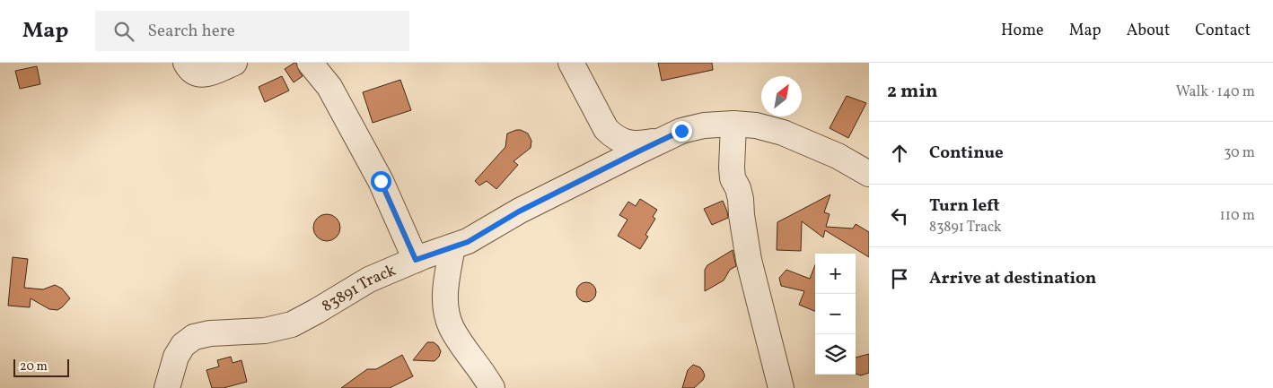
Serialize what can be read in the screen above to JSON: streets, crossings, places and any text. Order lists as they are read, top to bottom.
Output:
{
  "streets": {
    "street": ["83891 Track"]
  },
  "scale_bar": "20 m",
  "north": "top right",
  "page": {
    "header": "Map",
    "search": "Search here",
    "nav": [
      "Home",
      "Map",
      "About",
      "Contact"
    ],
    "heading": ["2 min", "Walk · 140 m"],
    "list": [
      ["Continue", "30 m"],
      ["Turn left", "83891 Track", "110 m"],
      "Arrive at destination"
    ],
    "map_buttons": ["+", "−"],
    "scale": "20 m"
  }
}
